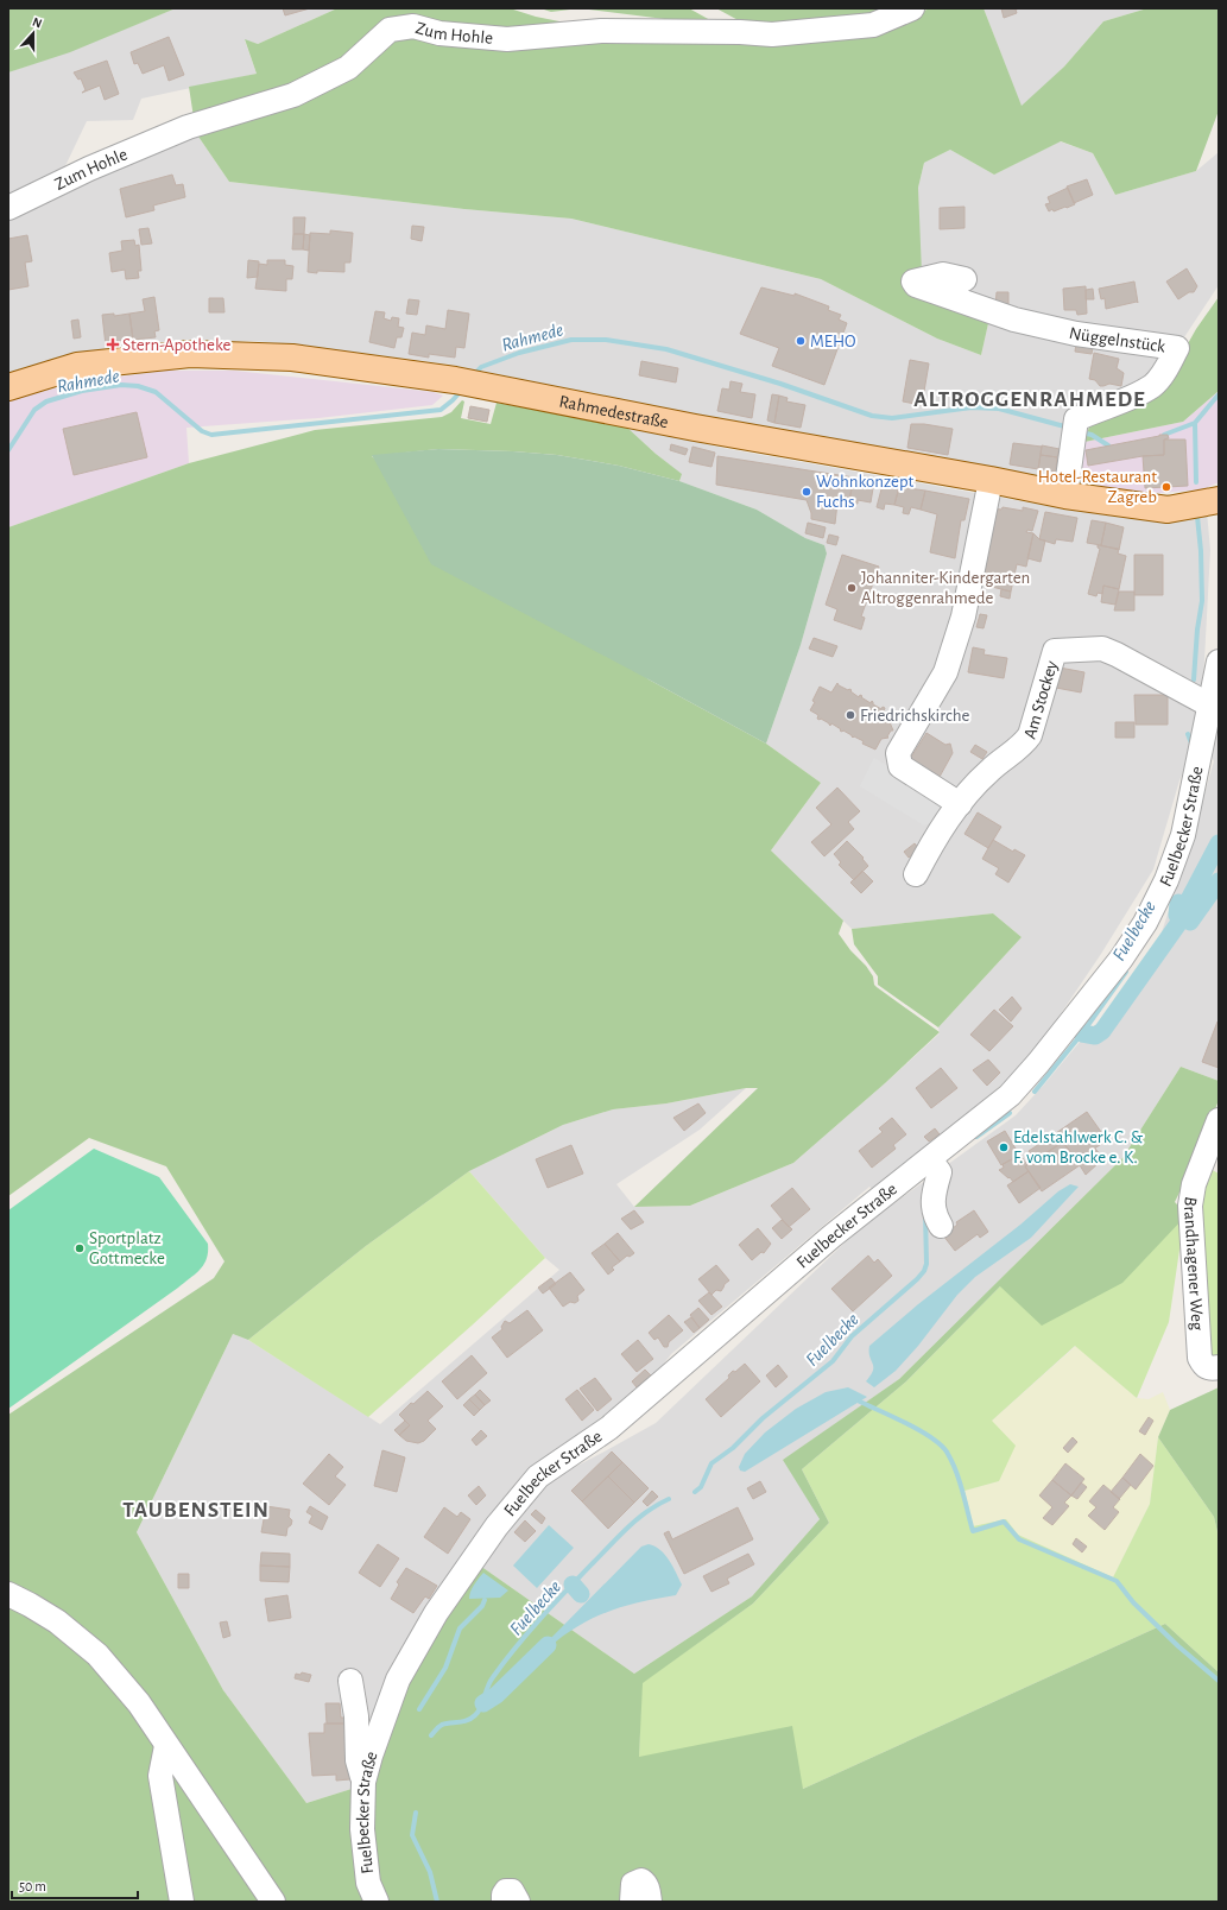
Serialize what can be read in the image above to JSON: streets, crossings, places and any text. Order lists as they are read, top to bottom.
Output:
{
  "streets": {
    "main road": ["Rahmedestraße"],
    "street": [
      "Zum Hohle",
      "Nüggelnstück",
      "Am Stockey",
      "Fuelbecker Straße",
      "Brandhagener Weg"
    ]
  },
  "crossings": [
    ["Nüggelnstück", "Rahmedestraße"],
    ["Am Stockey", "Fuelbecker Straße"]
  ],
  "districts": ["ALTROGGENRAHMEDE", "TAUBENSTEIN"],
  "water": ["Rahmede", "Fuelbecke"],
  "places": {
    "other": [
      "MEHO",
      "Hotel-Restaurant Zagreb",
      "Wohnkonzept Fuchs",
      "Johanniter-Kindergarten Altroggenrahmede",
      "Friedrichskirche",
      "Edelstahlwerk C. & F. vom Brocke e. K.",
      "Sportplatz Gottmecke"
    ],
    "health": ["Stern-Apotheke"]
  },
  "scale_bar": "50 m",
  "north": "top"
}
